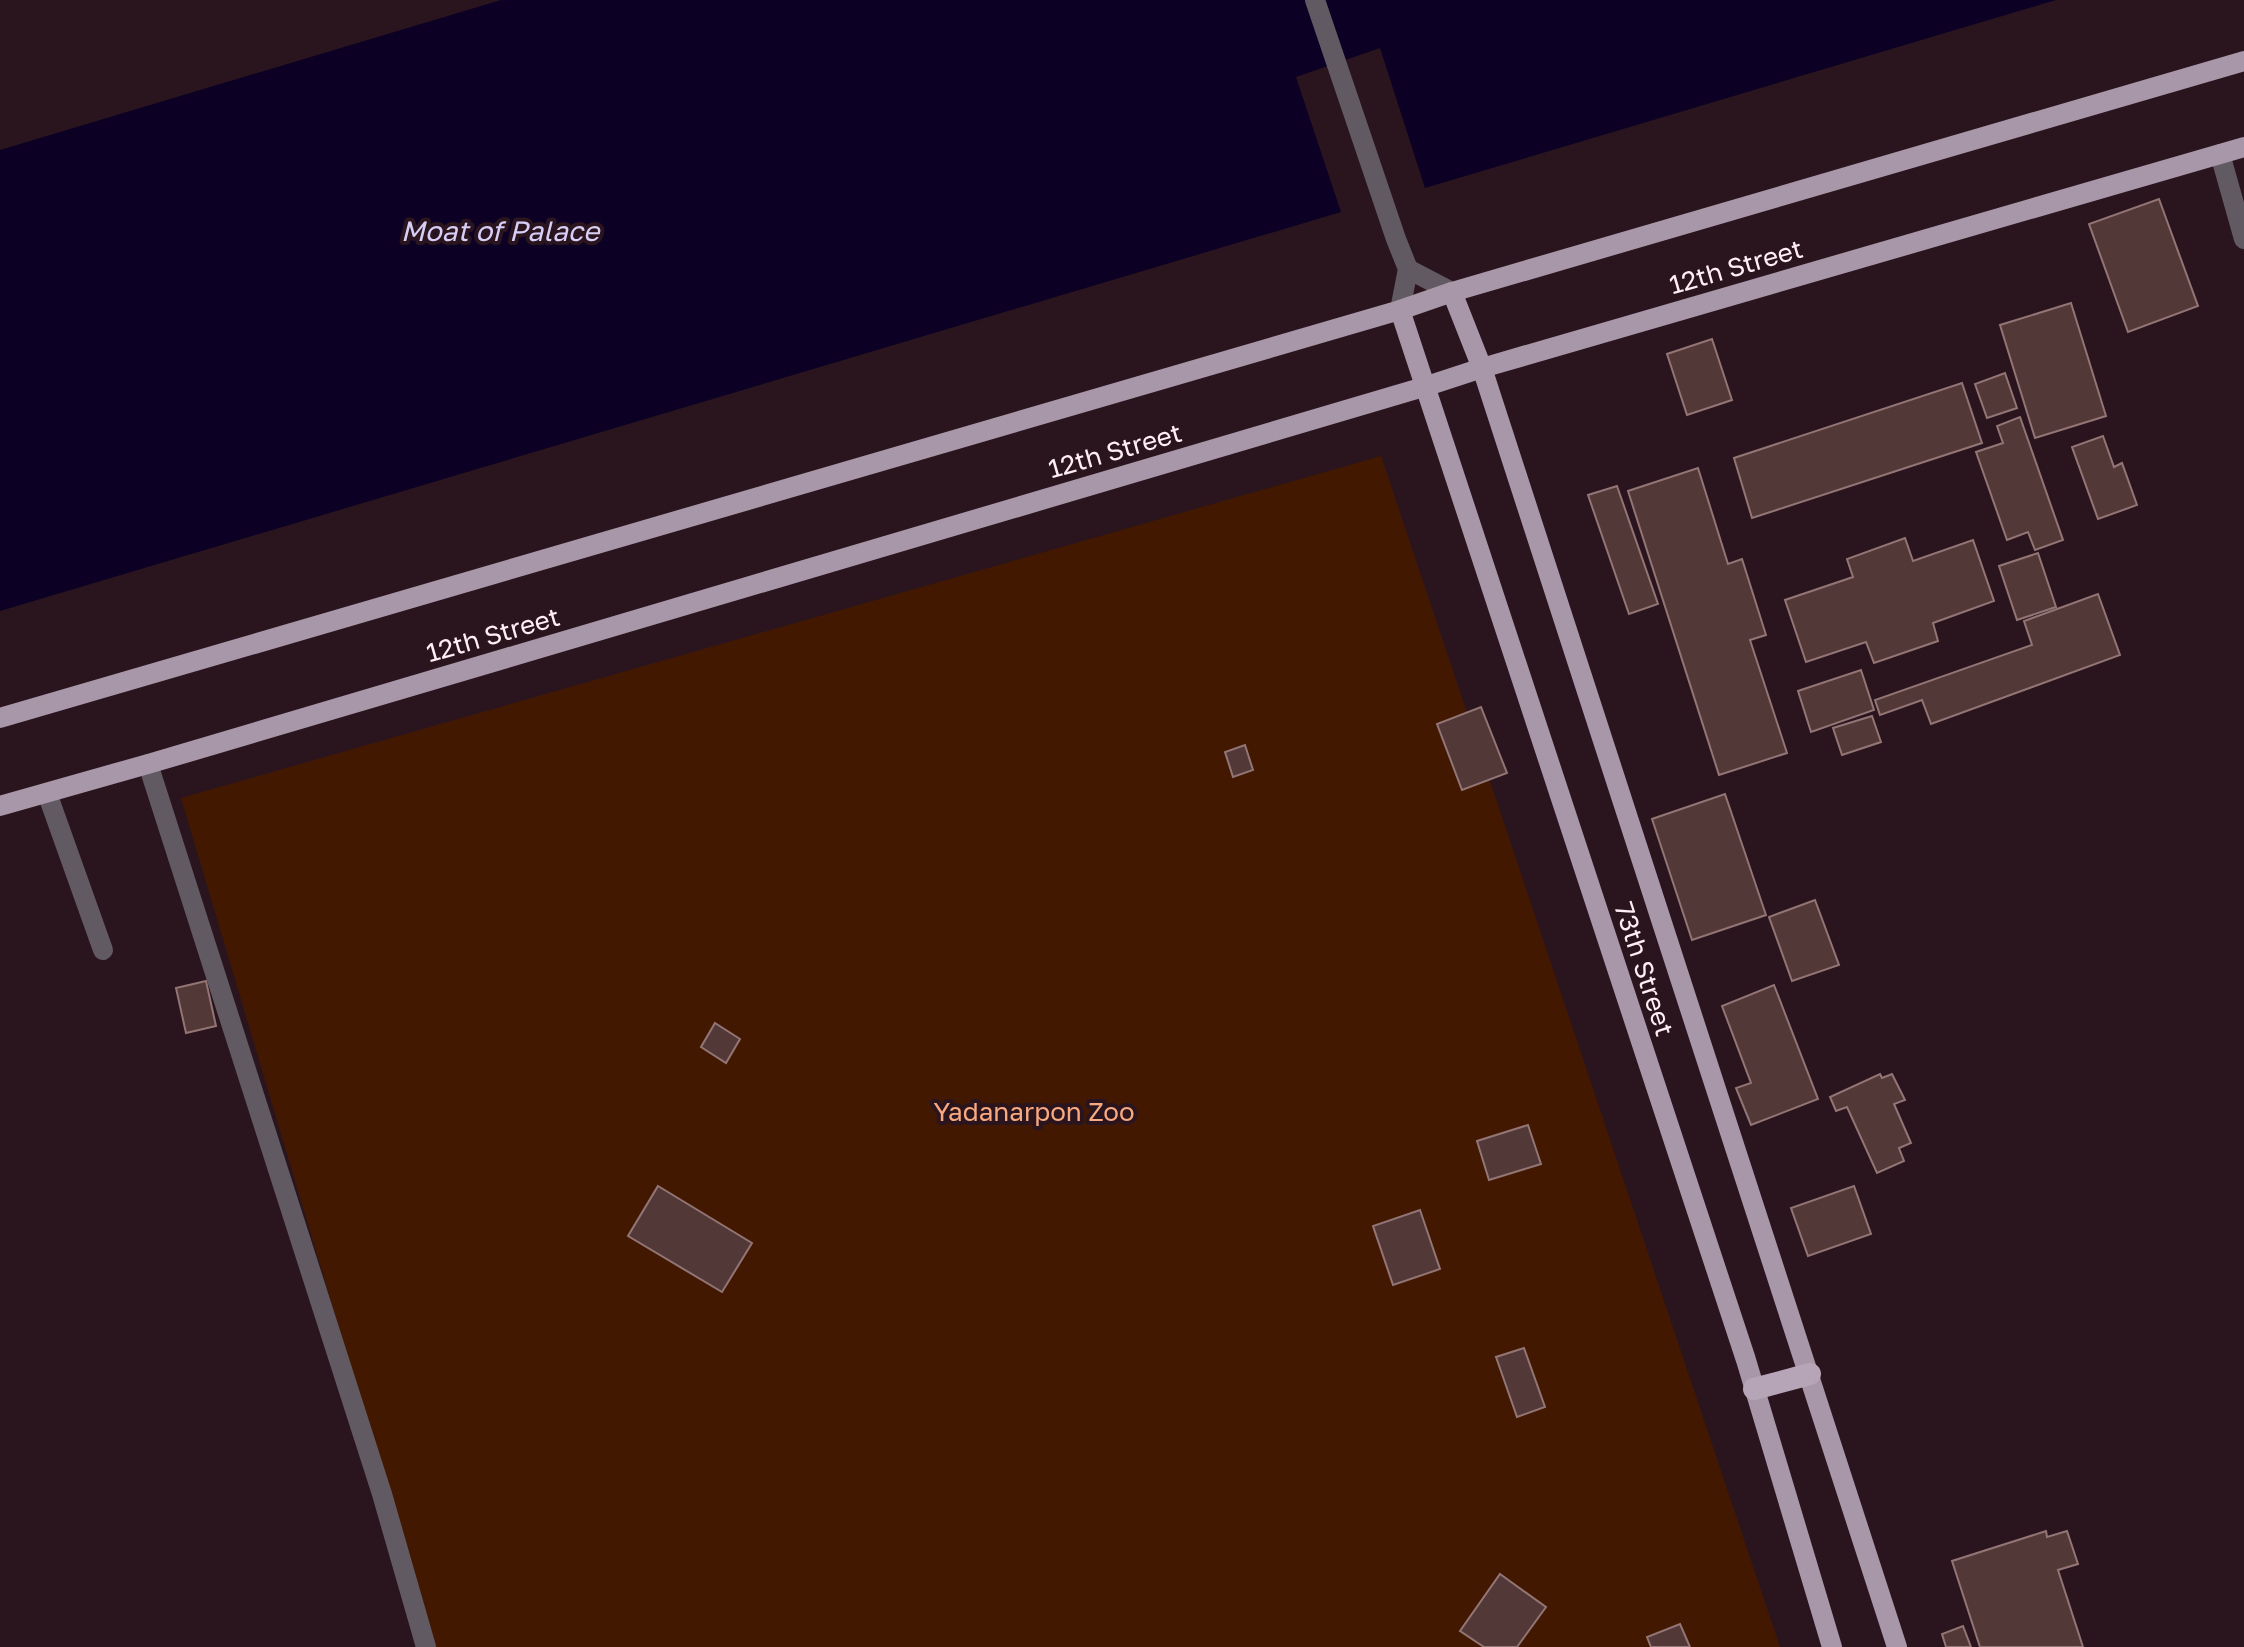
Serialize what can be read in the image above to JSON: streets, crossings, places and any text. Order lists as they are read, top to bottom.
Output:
{
  "streets": {
    "main road": ["12th Street", "73th Street"]
  },
  "crossings": [
    ["12th Street", "73th Street"]
  ],
  "water": ["Moat of Palace"],
  "parks": ["Yadanarpon Zoo"]
}
